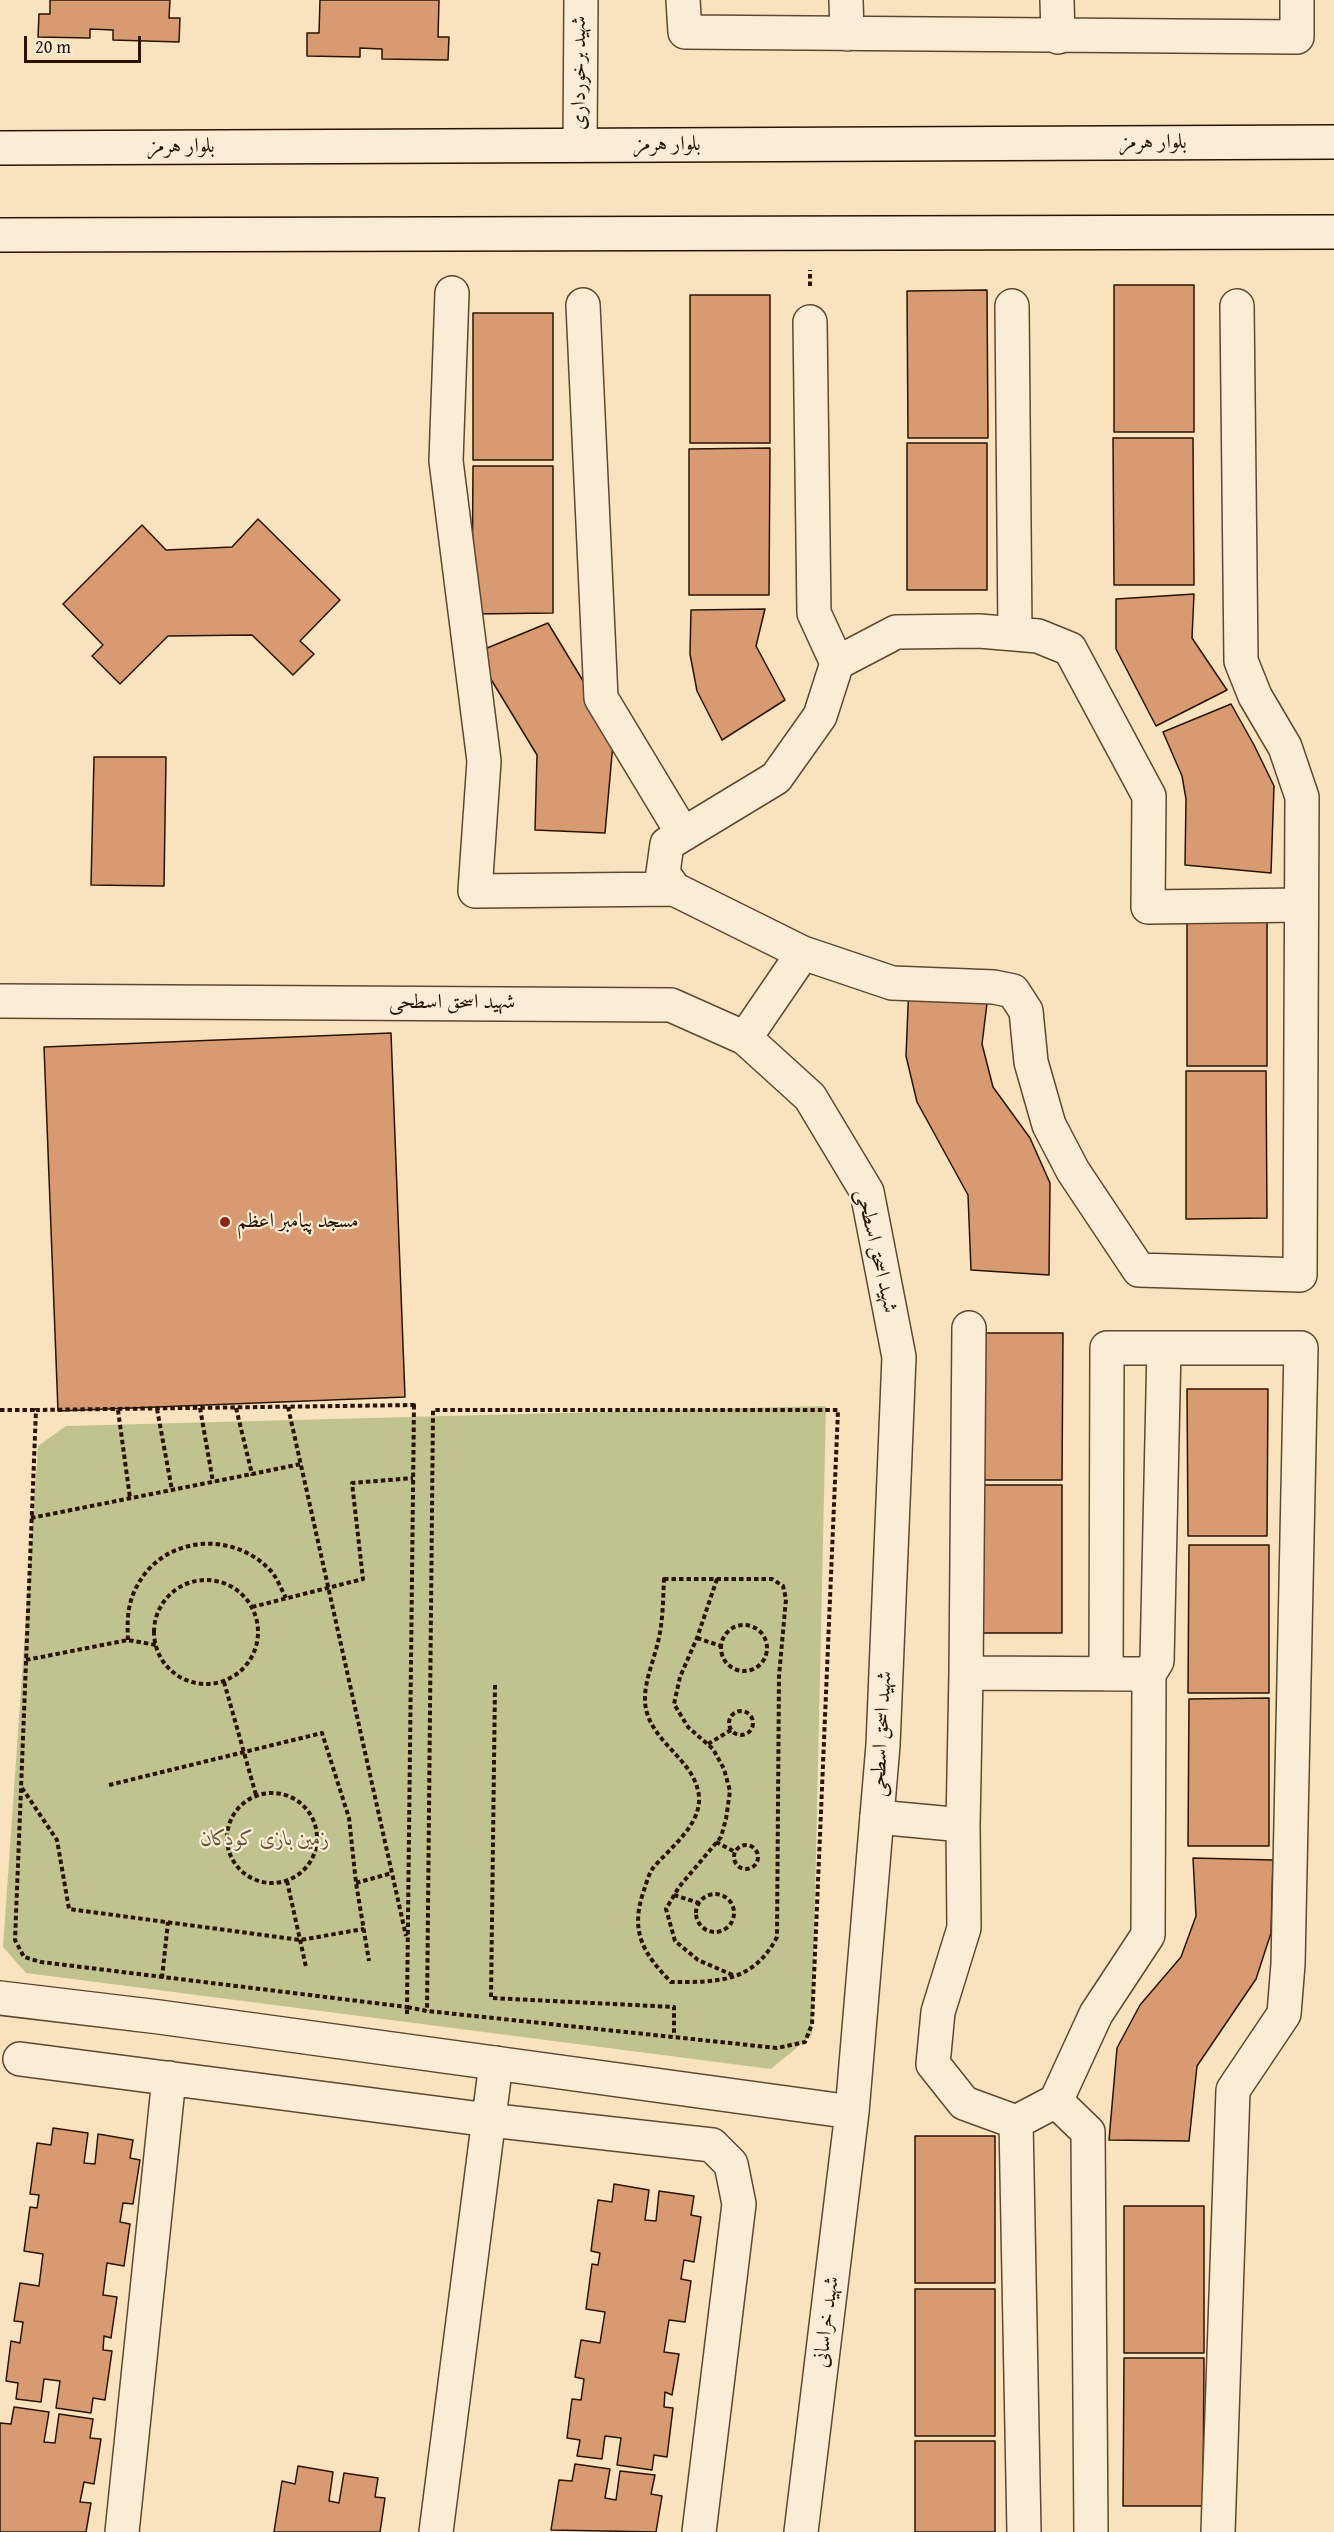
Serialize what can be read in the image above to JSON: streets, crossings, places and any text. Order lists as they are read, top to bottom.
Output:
{
  "streets": {
    "street": [
      "شهید برخورداری",
      "بلوار هرمز",
      "شهید اسحق اسطحی",
      "شهید خراسانی"
    ]
  },
  "crossings": [
    ["شهید برخورداری", "بلوار هرمز"],
    ["شهید اسحق اسطحی", "شهید خراسانی"]
  ],
  "parks": ["زمین بازی کودکان"],
  "places": ["مسجد پیامبر اعظم"],
  "scale_bar": "20 m"
}
